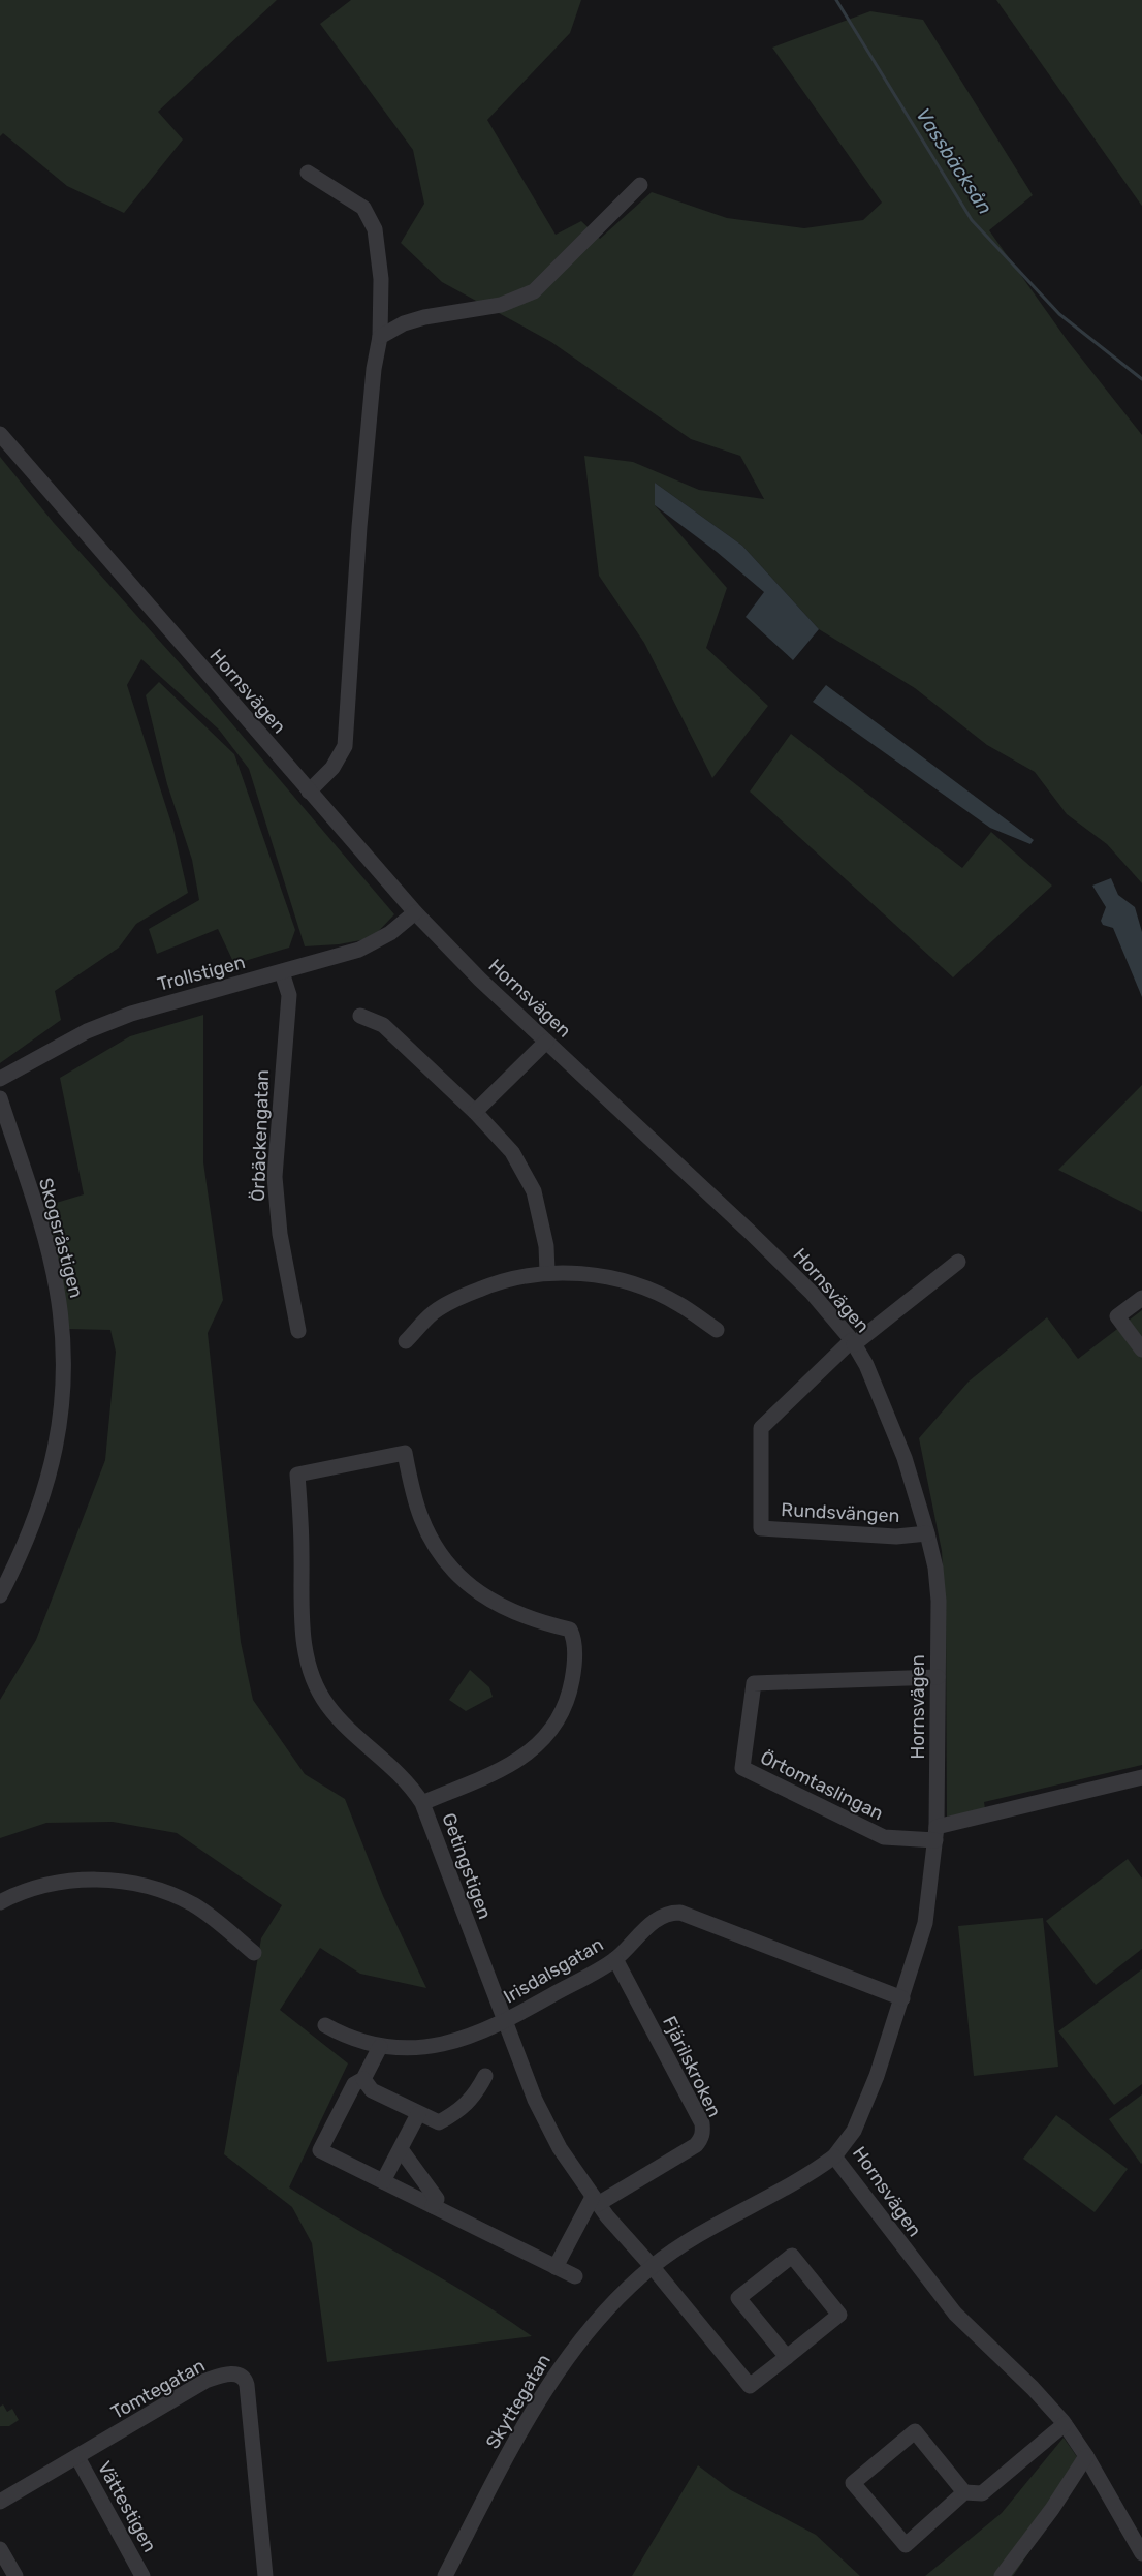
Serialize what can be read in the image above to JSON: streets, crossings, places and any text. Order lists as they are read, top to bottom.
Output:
{
  "streets": {
    "street": [
      "Hornsvägen",
      "Trollstigen",
      "Örbäckengatan",
      "Skogsråstigen",
      "Rundsvängen",
      "Örtomtaslingan",
      "Getingstigen",
      "Irisdalsgatan",
      "Fjärilskroken",
      "Tomtegatan",
      "Skyttegatan",
      "Vättestigen"
    ]
  },
  "crossings": [
    ["Hornsvägen", "Trollstigen"],
    ["Hornsvägen", "Rundsvängen"],
    ["Hornsvägen", "Örtomtaslingan"],
    ["Hornsvägen", "Irisdalsgatan"],
    ["Hornsvägen", "Skyttegatan"],
    ["Trollstigen", "Örbäckengatan"],
    ["Getingstigen", "Irisdalsgatan"],
    ["Getingstigen", "Fjärilskroken"],
    ["Getingstigen", "Skyttegatan"],
    ["Irisdalsgatan", "Fjärilskroken"],
    ["Tomtegatan", "Vättestigen"]
  ],
  "water": ["Vassbäcksån"]
}
